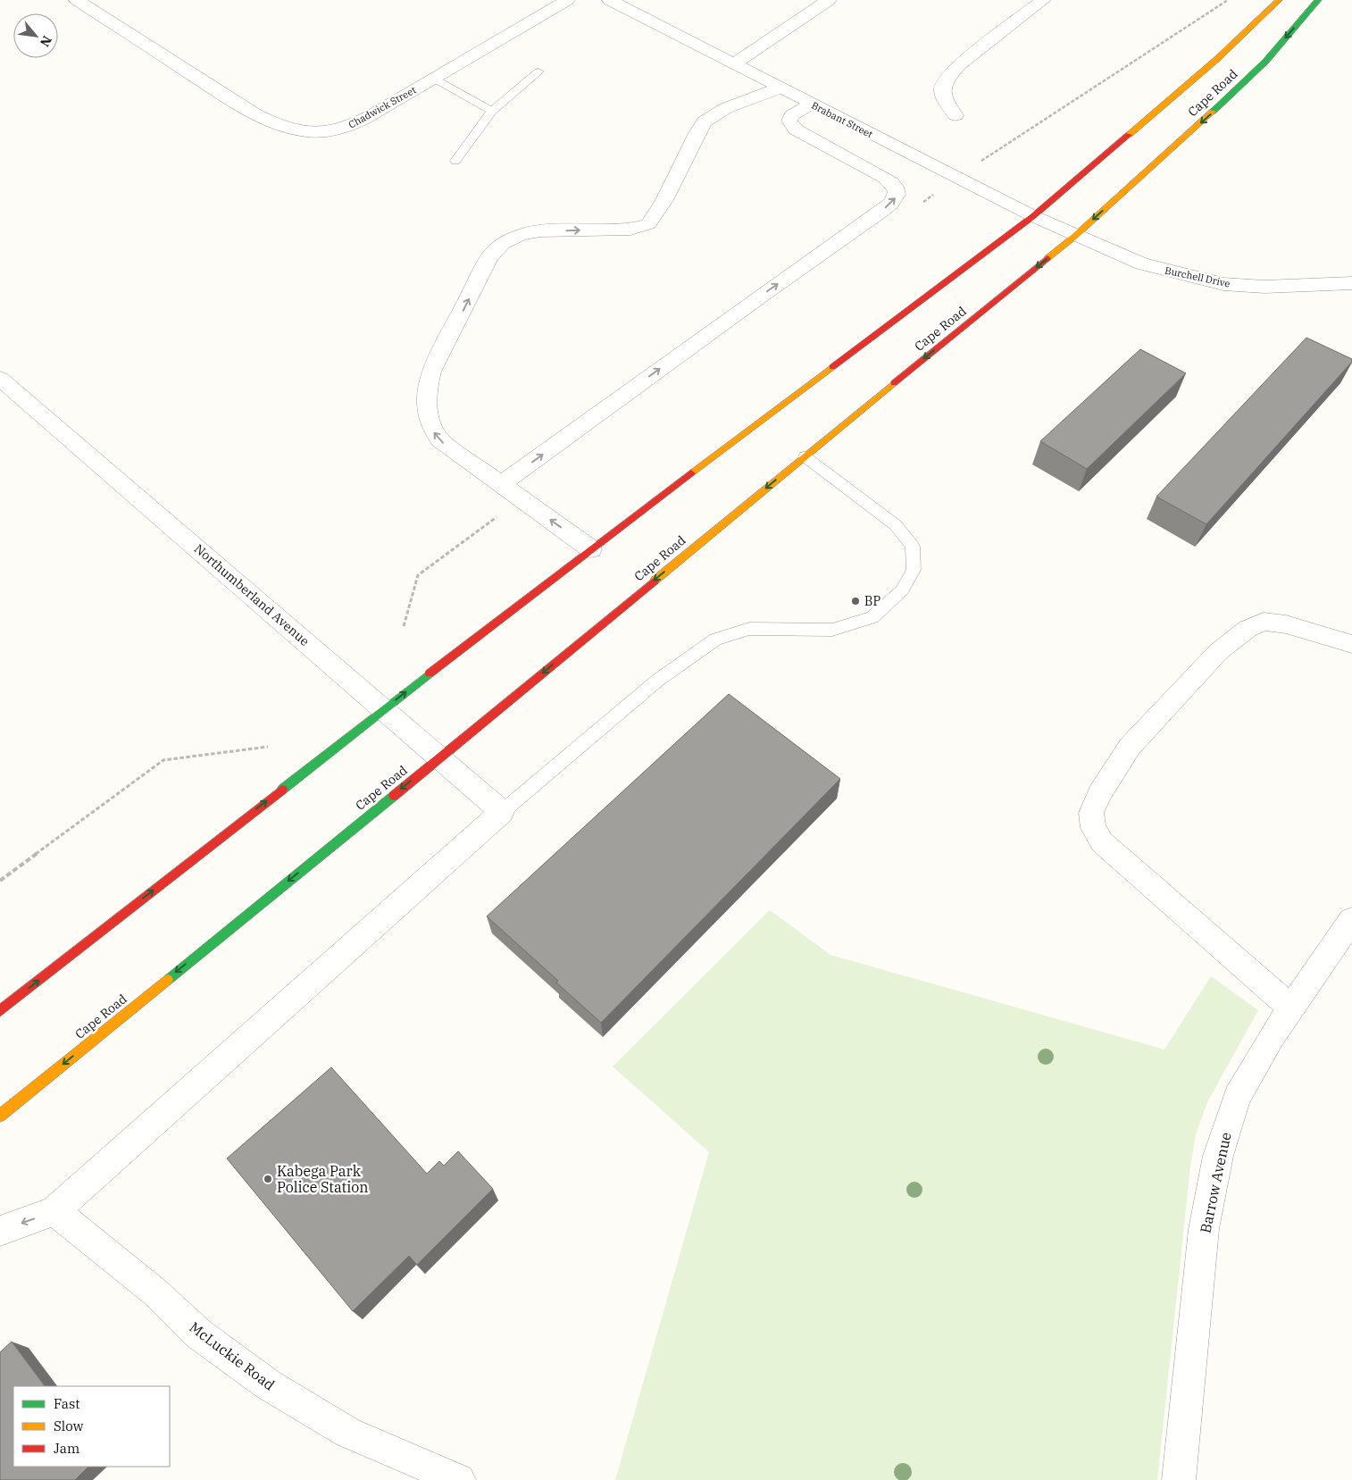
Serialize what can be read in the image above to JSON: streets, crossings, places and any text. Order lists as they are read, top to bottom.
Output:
{
  "streets": {
    "main road": ["Cape Road"],
    "street": [
      "Chadwick Street",
      "Brabant Street",
      "Burchell Drive",
      "Northumberland Avenue",
      "Barrow Avenue",
      "McLuckie Road"
    ]
  },
  "crossings": [
    ["Cape Road", "Brabant Street"],
    ["Cape Road", "Burchell Drive"],
    ["Cape Road", "Northumberland Avenue"],
    ["Brabant Street", "Burchell Drive"]
  ],
  "places": ["BP", "Kabega Park Police Station"],
  "legend": ["Fast", "Slow", "Jam"],
  "north": "bottom right"
}
